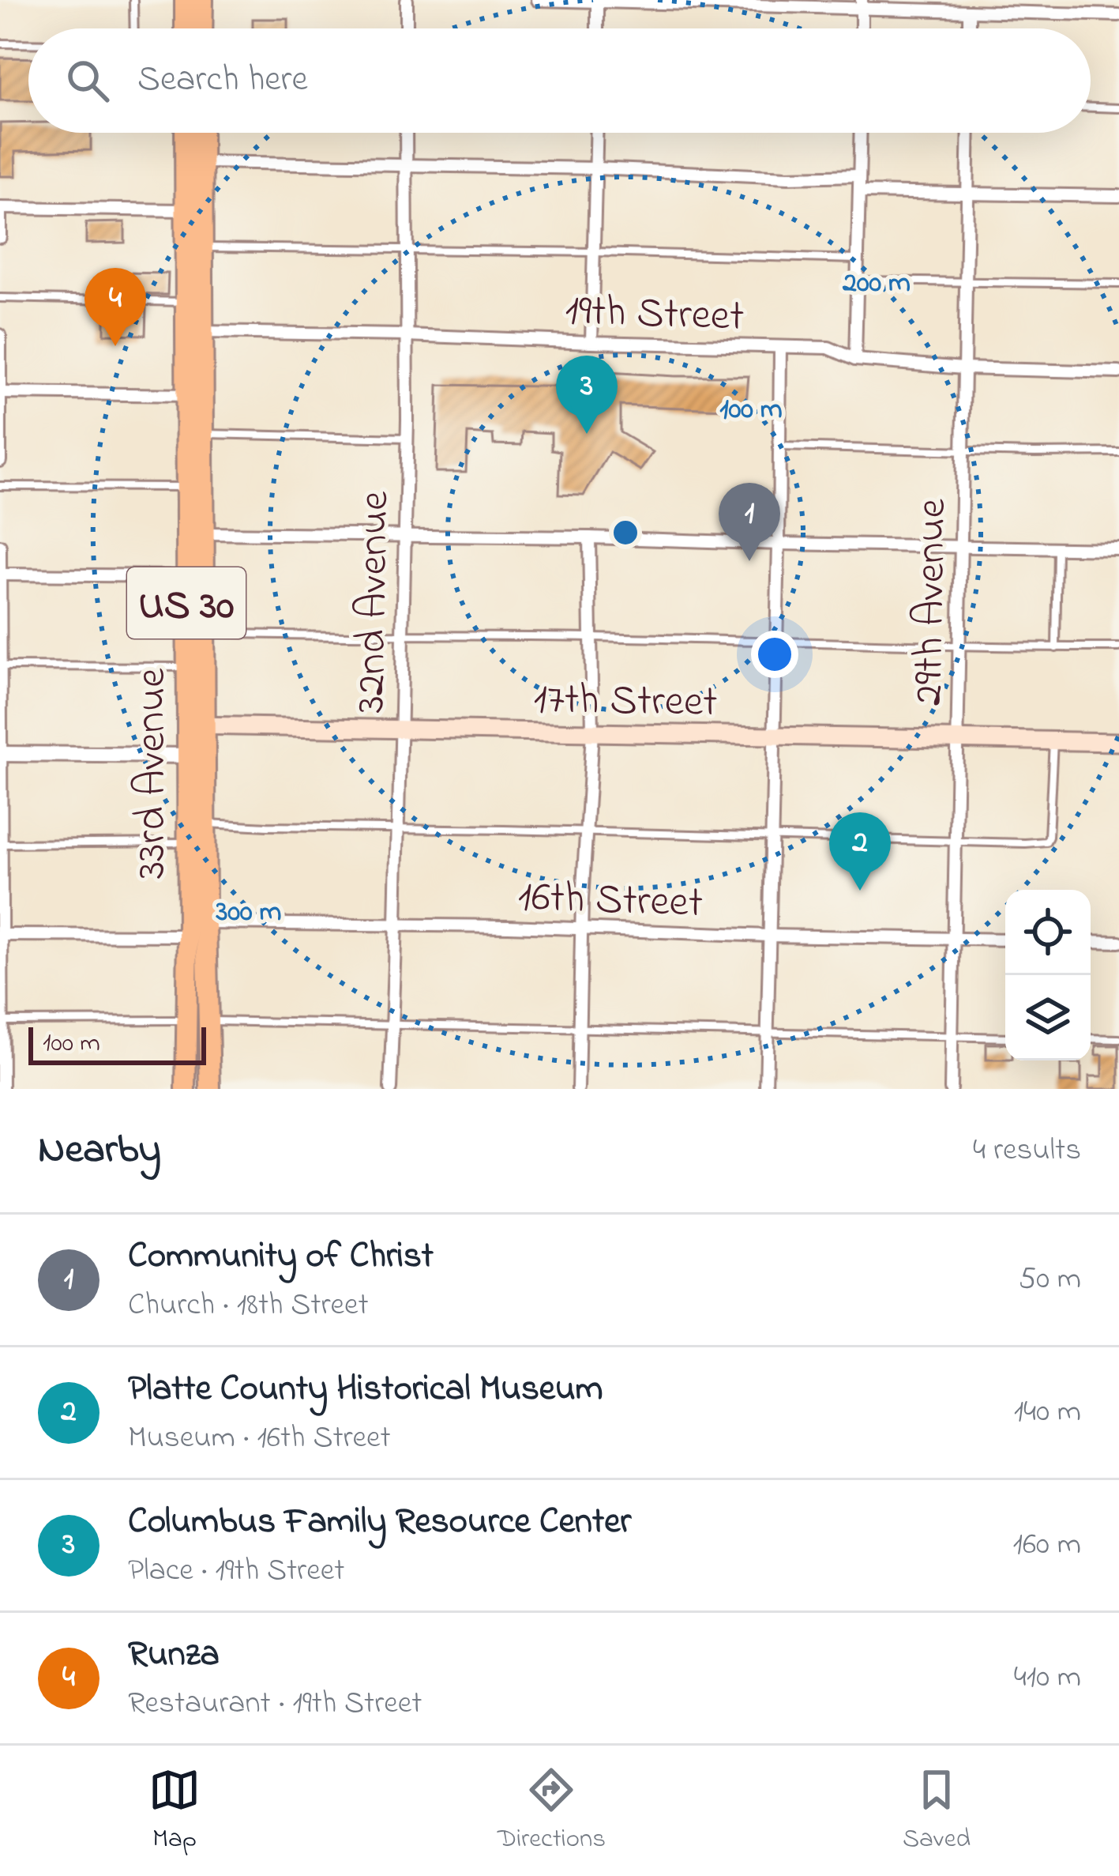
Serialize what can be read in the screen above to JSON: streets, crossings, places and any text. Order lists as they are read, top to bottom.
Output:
{
  "streets": {
    "highway": ["US 30", "33rd Avenue"],
    "main road": ["17th Street"],
    "street": [
      "19th Street",
      "32nd Avenue",
      "29th Avenue",
      "16th Street"
    ]
  },
  "crossings": [
    ["19th Street", "32nd Avenue"],
    ["19th Street", "29th Avenue"],
    ["19th Street", "33rd Avenue"],
    ["32nd Avenue", "17th Street"],
    ["32nd Avenue", "16th Street"],
    ["29th Avenue", "17th Street"],
    ["29th Avenue", "16th Street"],
    ["17th Street", "33rd Avenue"],
    ["33rd Avenue", "16th Street"]
  ],
  "scale_bar": "100 m",
  "page": {
    "search": "Search here",
    "pins": [
      "4",
      "3",
      "1",
      "2"
    ],
    "scale": "100 m",
    "heading": ["Nearby", "4 results"],
    "list": [
      {
        "mark": "1",
        "name": "Community of Christ",
        "note": "Church · 18th Street",
        "value": "50 m"
      },
      {
        "mark": "2",
        "name": "Platte County Historical Museum",
        "note": "Museum · 16th Street",
        "value": "140 m"
      },
      {
        "mark": "3",
        "name": "Columbus Family Resource Center",
        "note": "Place · 19th Street",
        "value": "160 m"
      },
      {
        "mark": "4",
        "name": "Runza",
        "note": "Restaurant · 19th Street",
        "value": "410 m"
      }
    ],
    "nav": ["Map", "Directions", "Saved"]
  },
  "rings": ["200 m", "100 m", "300 m"]
}
